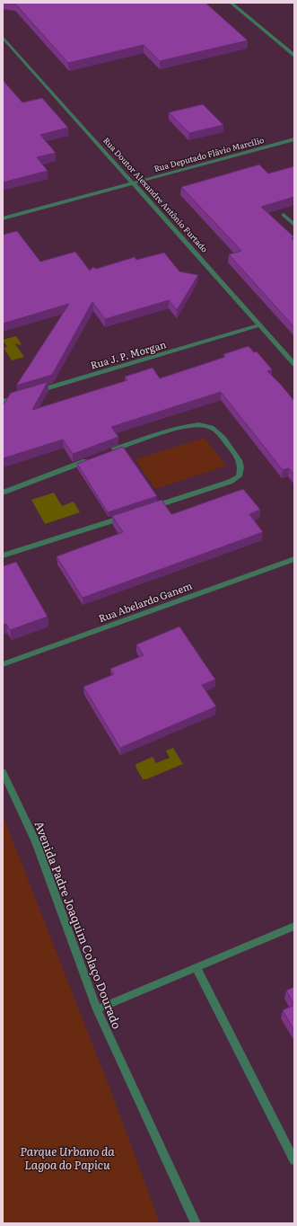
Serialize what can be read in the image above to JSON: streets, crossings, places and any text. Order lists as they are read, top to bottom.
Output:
{
  "streets": {
    "street": [
      "Rua Deputado Flãvio Marcílio",
      "Rua Doutor Alexandre Antônio Furtado",
      "Rua J. P. Morgan",
      "Rua Abelardo Ganem",
      "Avenida Padre Joaquim Colaço Dourado"
    ]
  },
  "crossings": [
    ["Rua Deputado Flãvio Marcílio", "Rua Doutor Alexandre Antônio Furtado"],
    ["Rua Doutor Alexandre Antônio Furtado", "Rua J. P. Morgan"]
  ],
  "parks": ["Parque Urbano da Lagoa do Papicu"]
}
